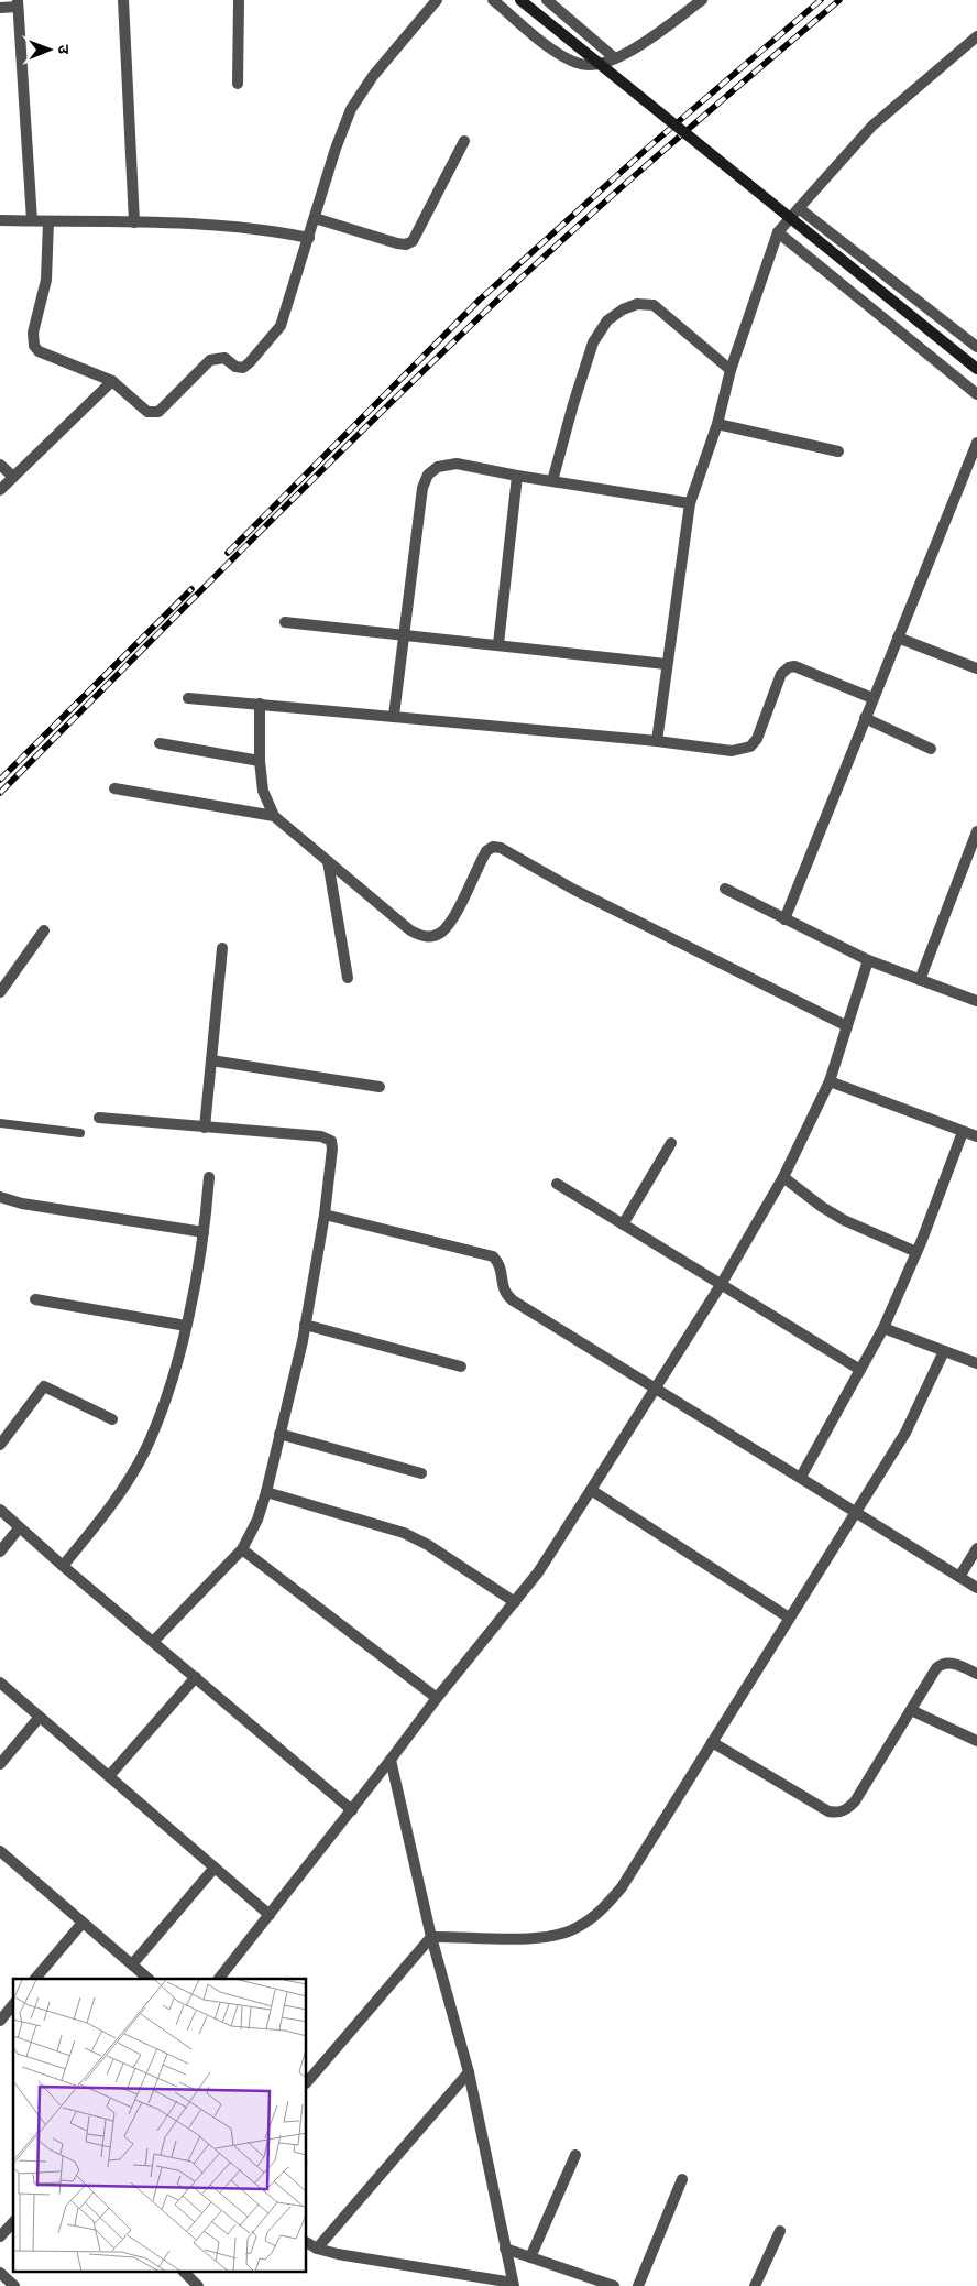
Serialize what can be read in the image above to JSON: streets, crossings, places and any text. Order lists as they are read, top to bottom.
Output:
{
  "north": "right"
}
